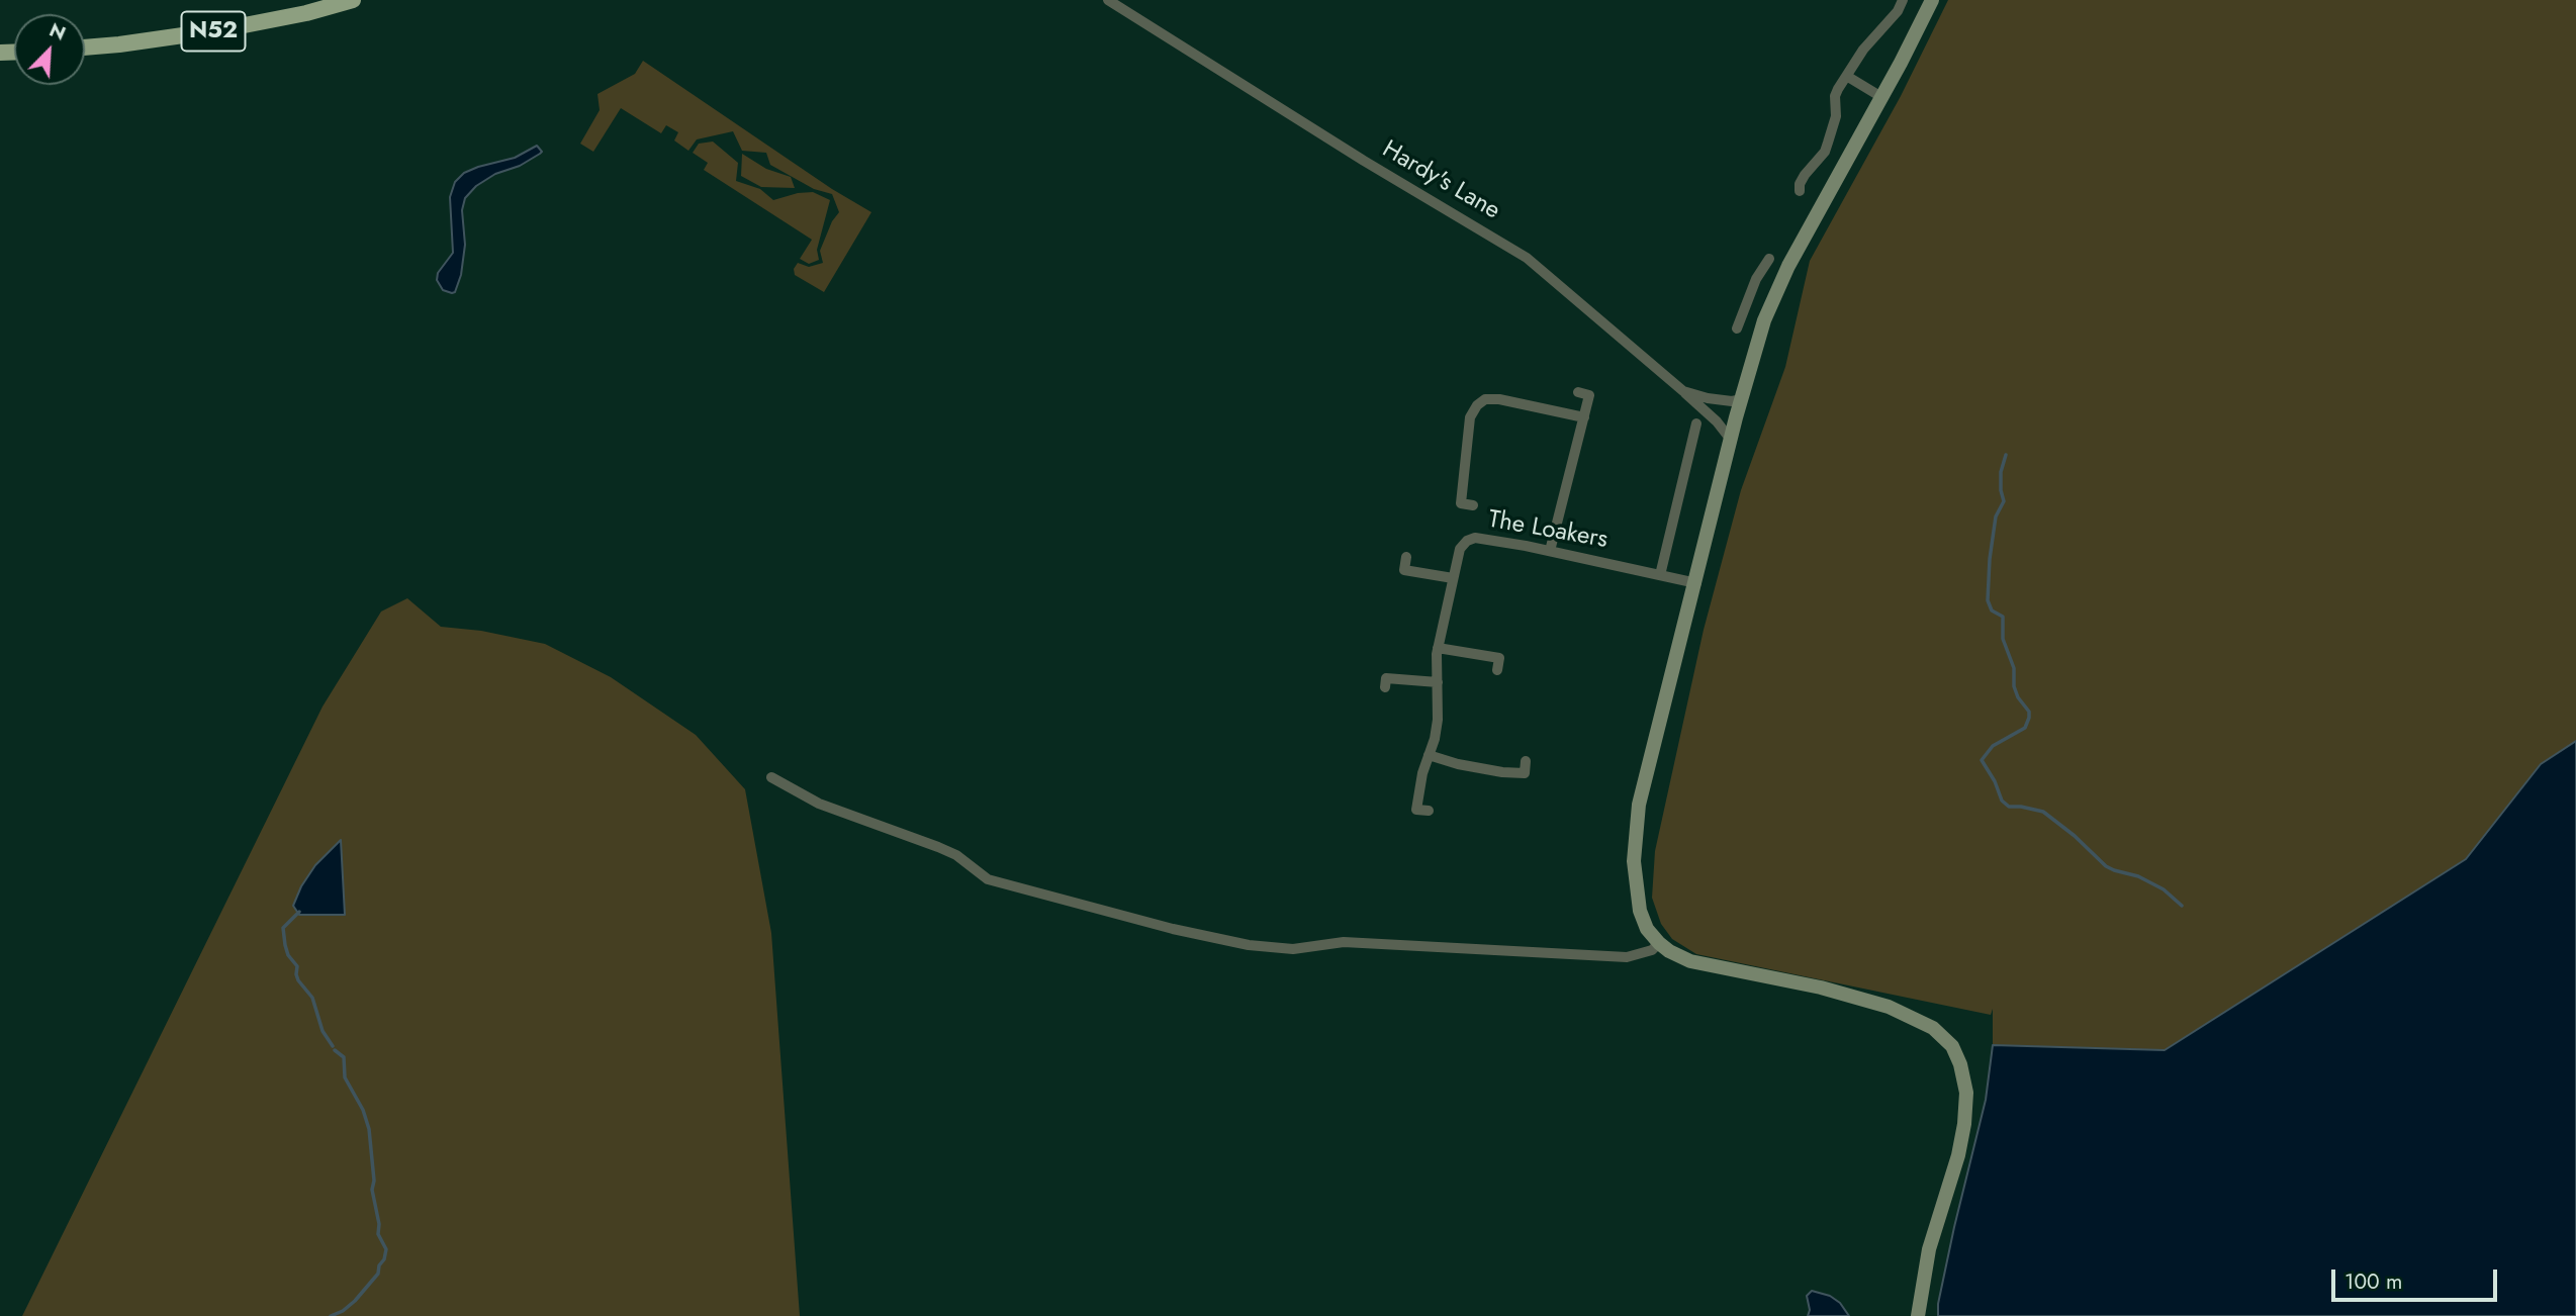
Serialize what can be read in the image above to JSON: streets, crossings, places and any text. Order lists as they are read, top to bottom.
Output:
{
  "streets": {
    "main road": ["N52"],
    "street": ["Hardy's Lane", "The Loakers"]
  },
  "scale_bar": "100 m",
  "north": "top right"
}
